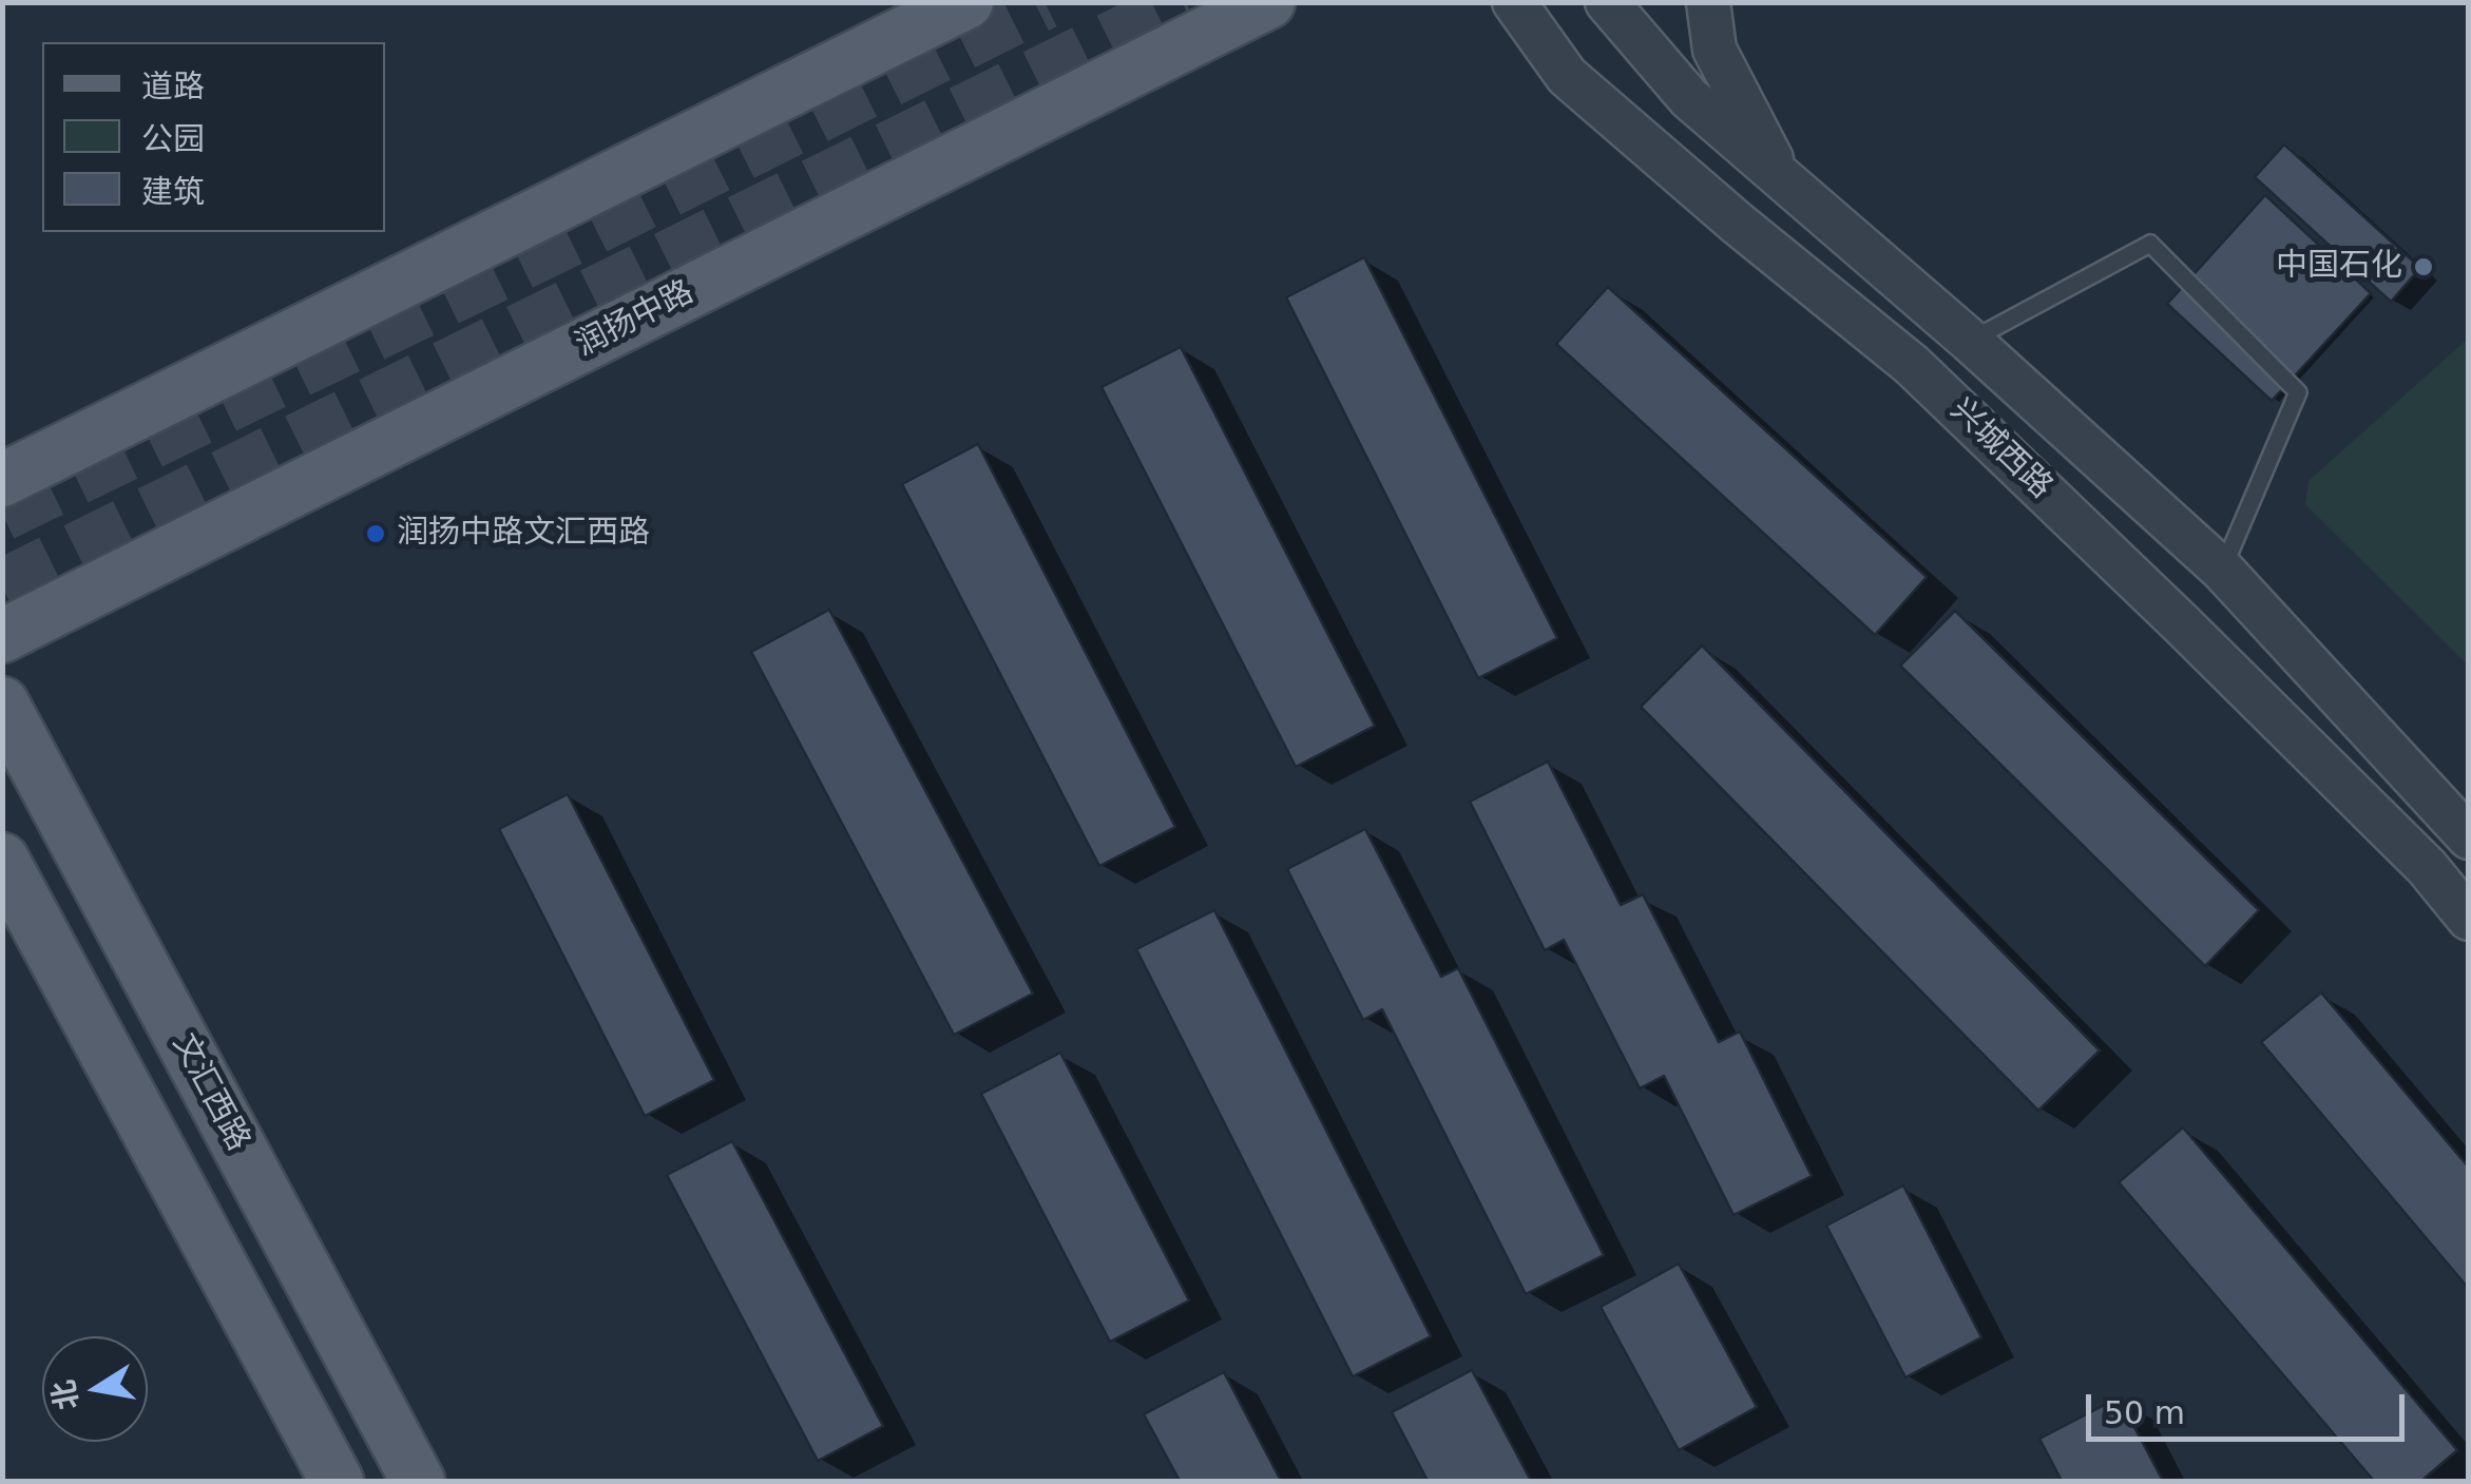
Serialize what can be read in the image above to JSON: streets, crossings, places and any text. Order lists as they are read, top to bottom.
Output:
{
  "streets": {
    "main road": ["润扬中路", "文汇西路"],
    "street": ["兴城西路"]
  },
  "places": ["中国石化", "润扬中路文汇西路"],
  "legend": ["道路", "公园", "建筑"],
  "scale_bar": "50 m",
  "north": "left"
}
